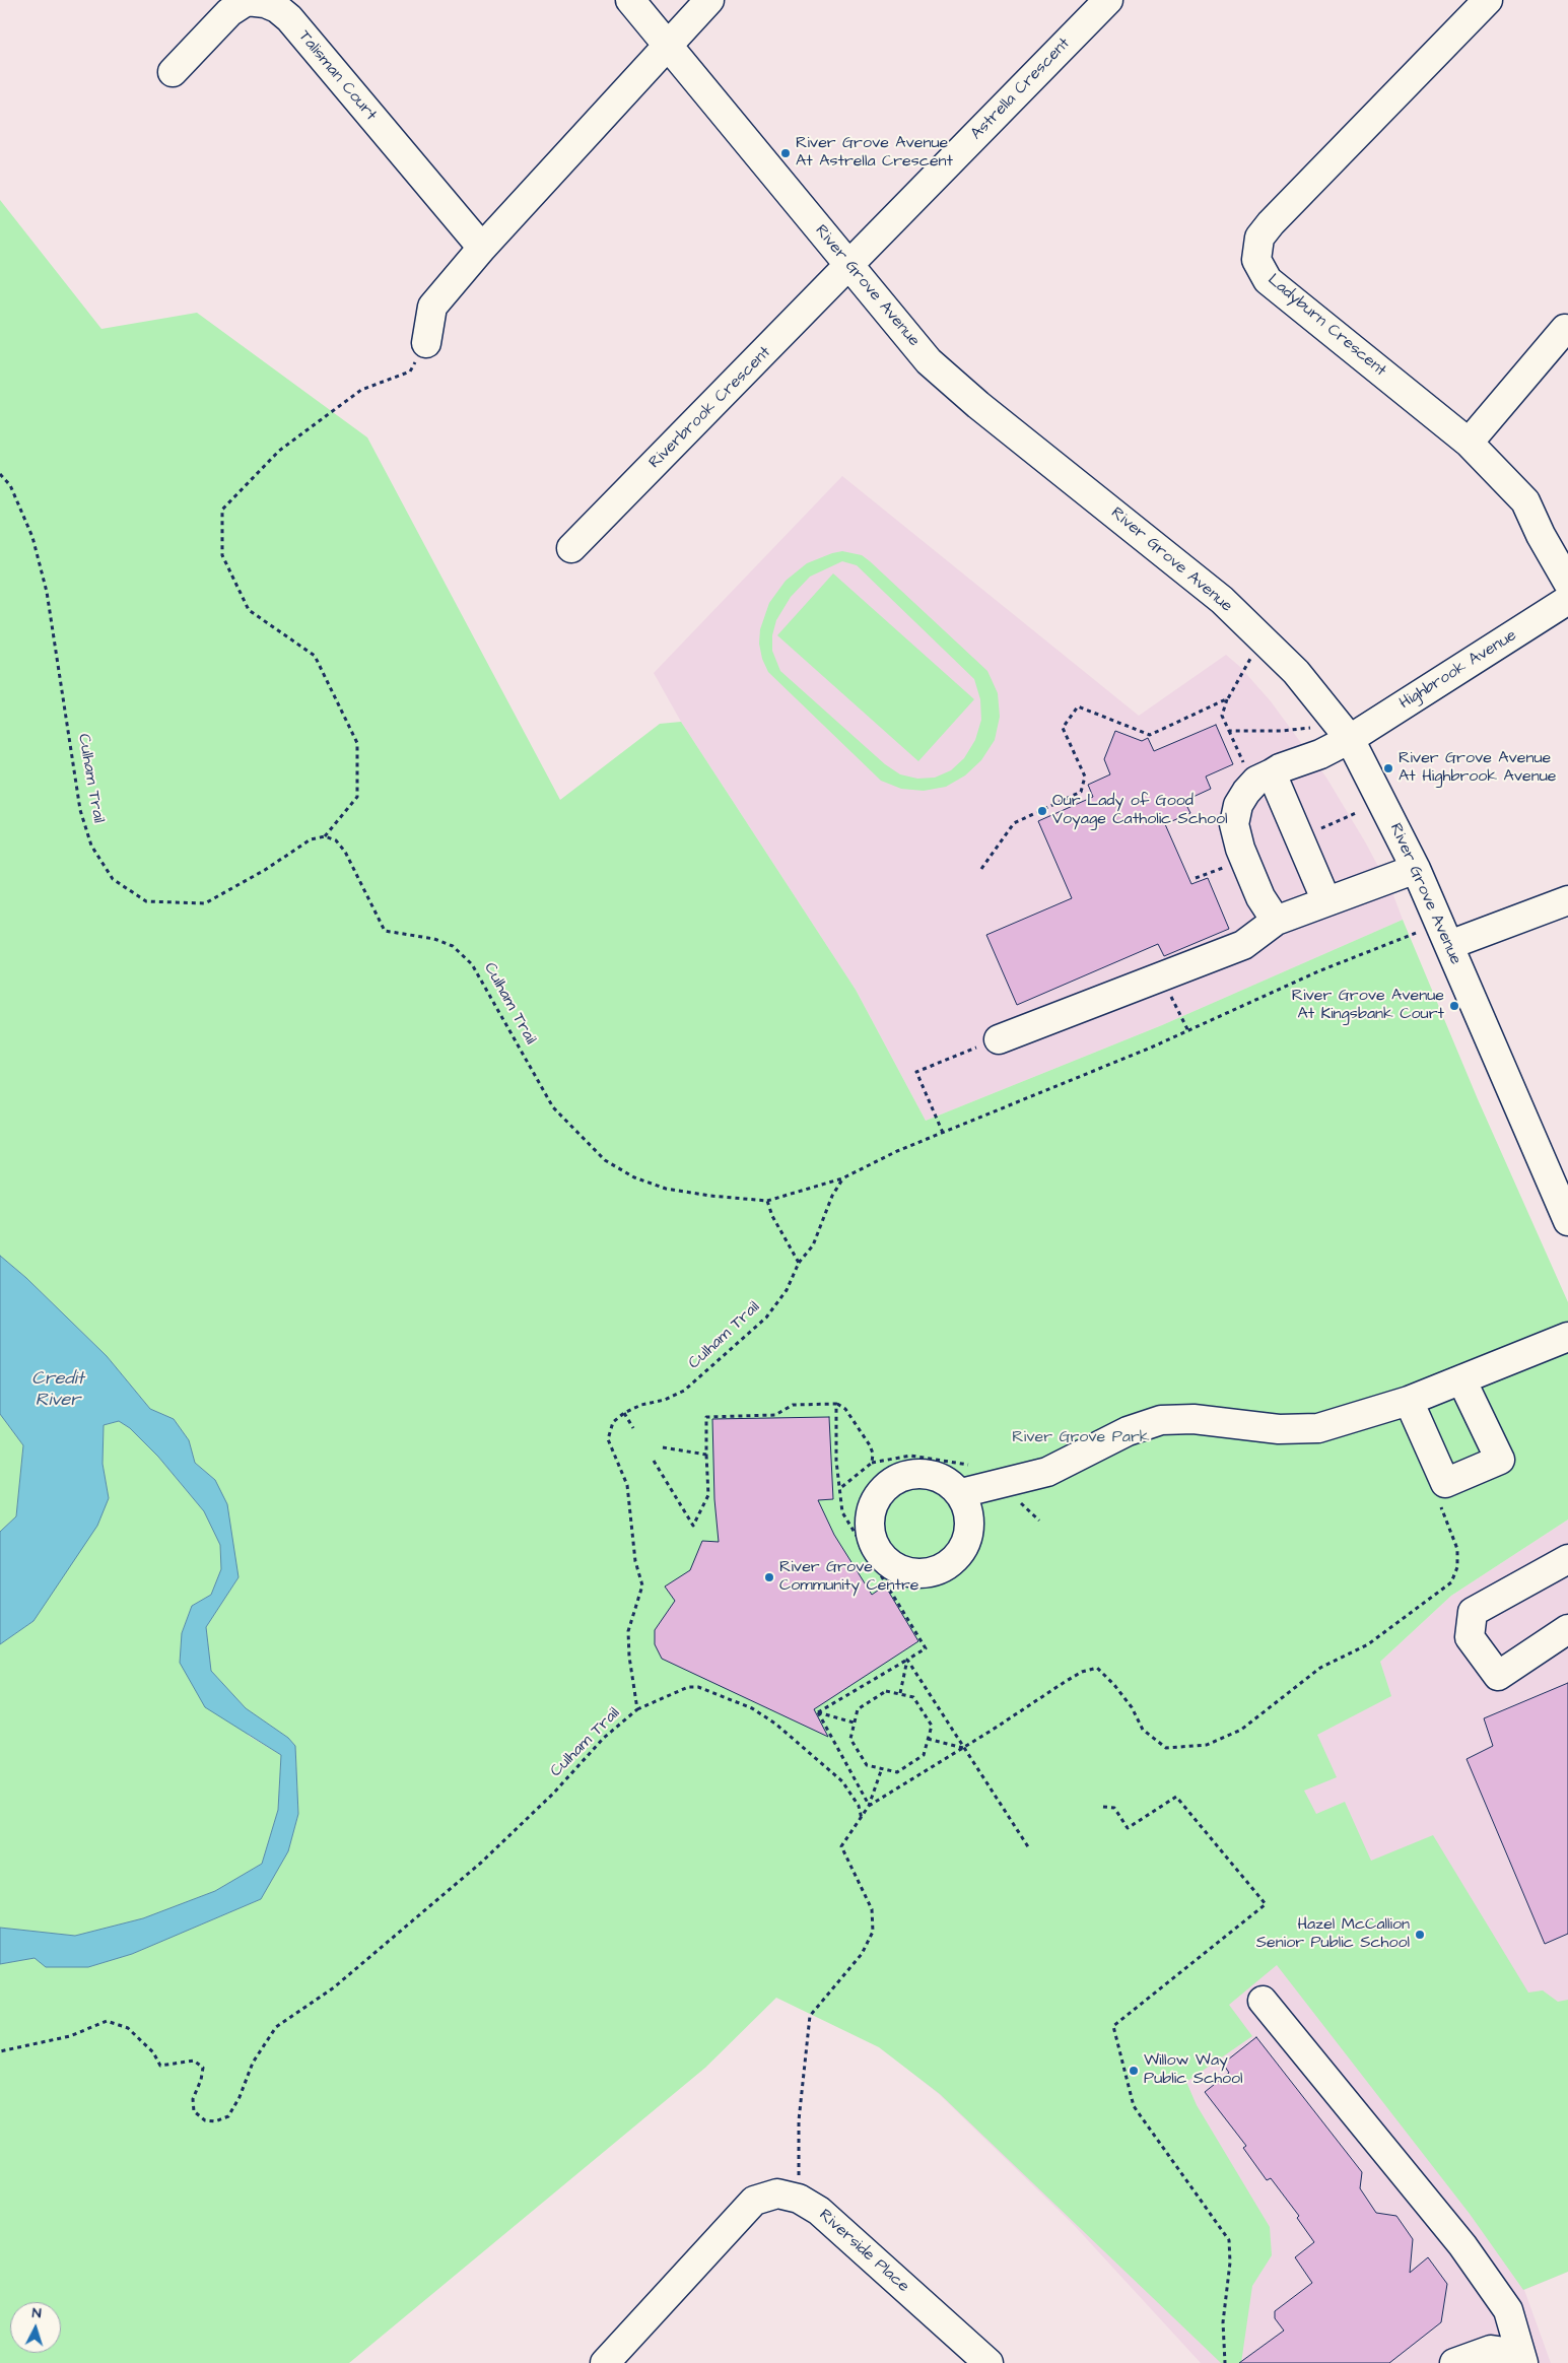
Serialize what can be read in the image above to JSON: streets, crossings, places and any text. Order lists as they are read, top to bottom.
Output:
{
  "streets": {
    "street": [
      "Talisman Court",
      "Astrella Crescent",
      "River Grove Avenue",
      "Ladyburn Crescent",
      "Riverbrook Crescent",
      "Highbrook Avenue",
      "Riverside Place"
    ],
    "path": ["Culham Trail"]
  },
  "crossings": [
    ["Astrella Crescent", "River Grove Avenue"],
    ["Astrella Crescent", "Riverbrook Crescent"],
    ["River Grove Avenue", "Riverbrook Crescent"],
    ["River Grove Avenue", "Highbrook Avenue"]
  ],
  "water": ["Credit River"],
  "parks": ["River Grove Park"],
  "places": [
    "River Grove Avenue At Astrella Crescent",
    "River Grove Avenue At Highbrook Avenue",
    "Our Lady of Good Voyage Catholic School",
    "River Grove Avenue At Kingsbank Court",
    "River Grove Community Centre",
    "Hazel McCallion Senior Public School",
    "Willow Way Public School"
  ],
  "north": "top"
}
